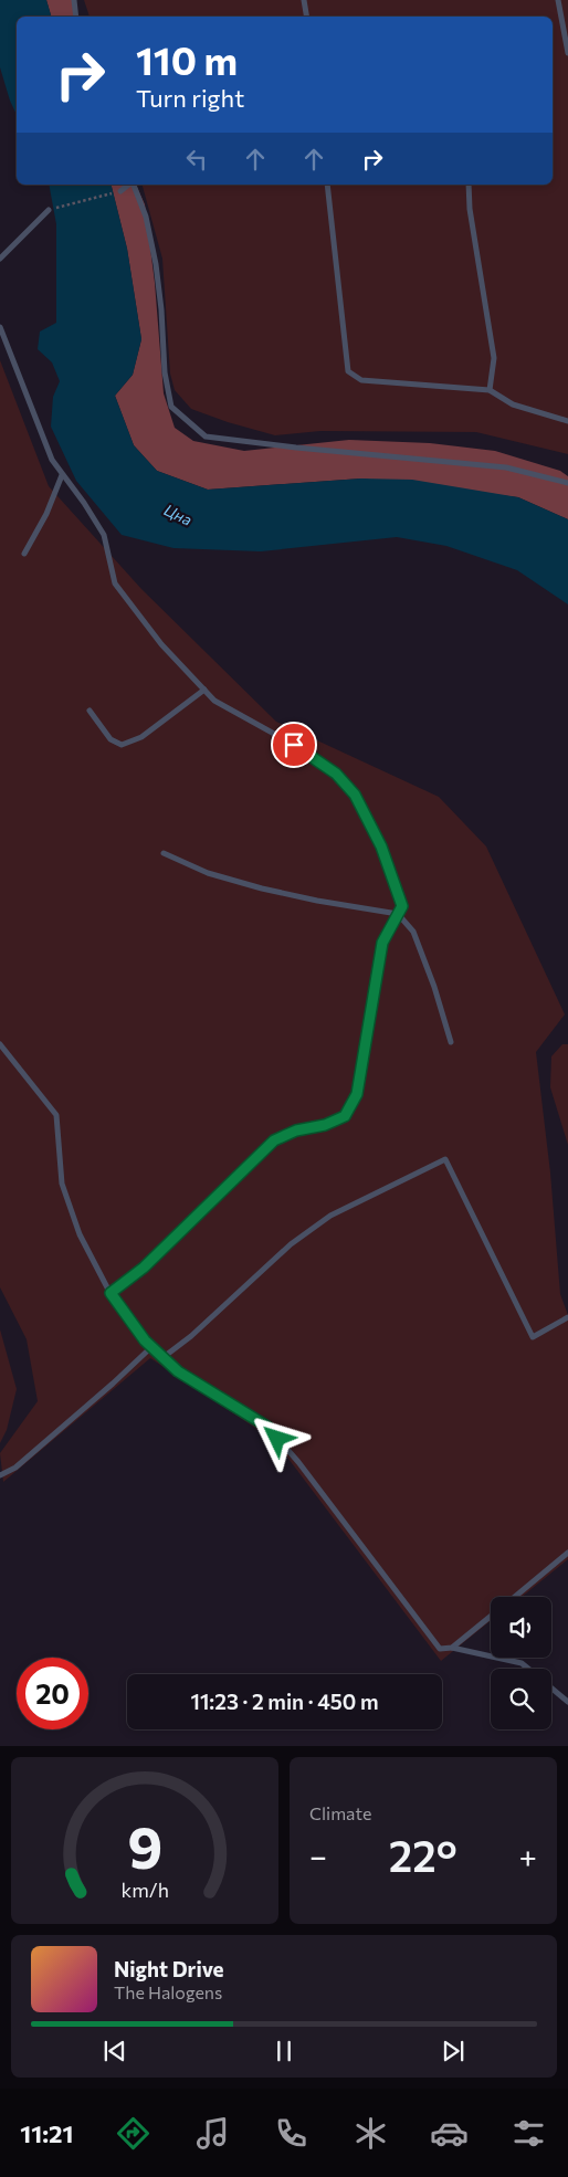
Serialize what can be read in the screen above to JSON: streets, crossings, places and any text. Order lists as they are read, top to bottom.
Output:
{
  "water": ["Цна"],
  "page": {
    "turn": ["110 m", "Turn right"],
    "limit": "20",
    "trip": "11:23 · 2 min · 450 m",
    "tile": "Climate",
    "heat": ["−", "22°", "+"],
    "song": ["Night Drive", "The Halogens"],
    "tabs": "11:21",
    "gauge": ["9", "km/h"]
  }
}
